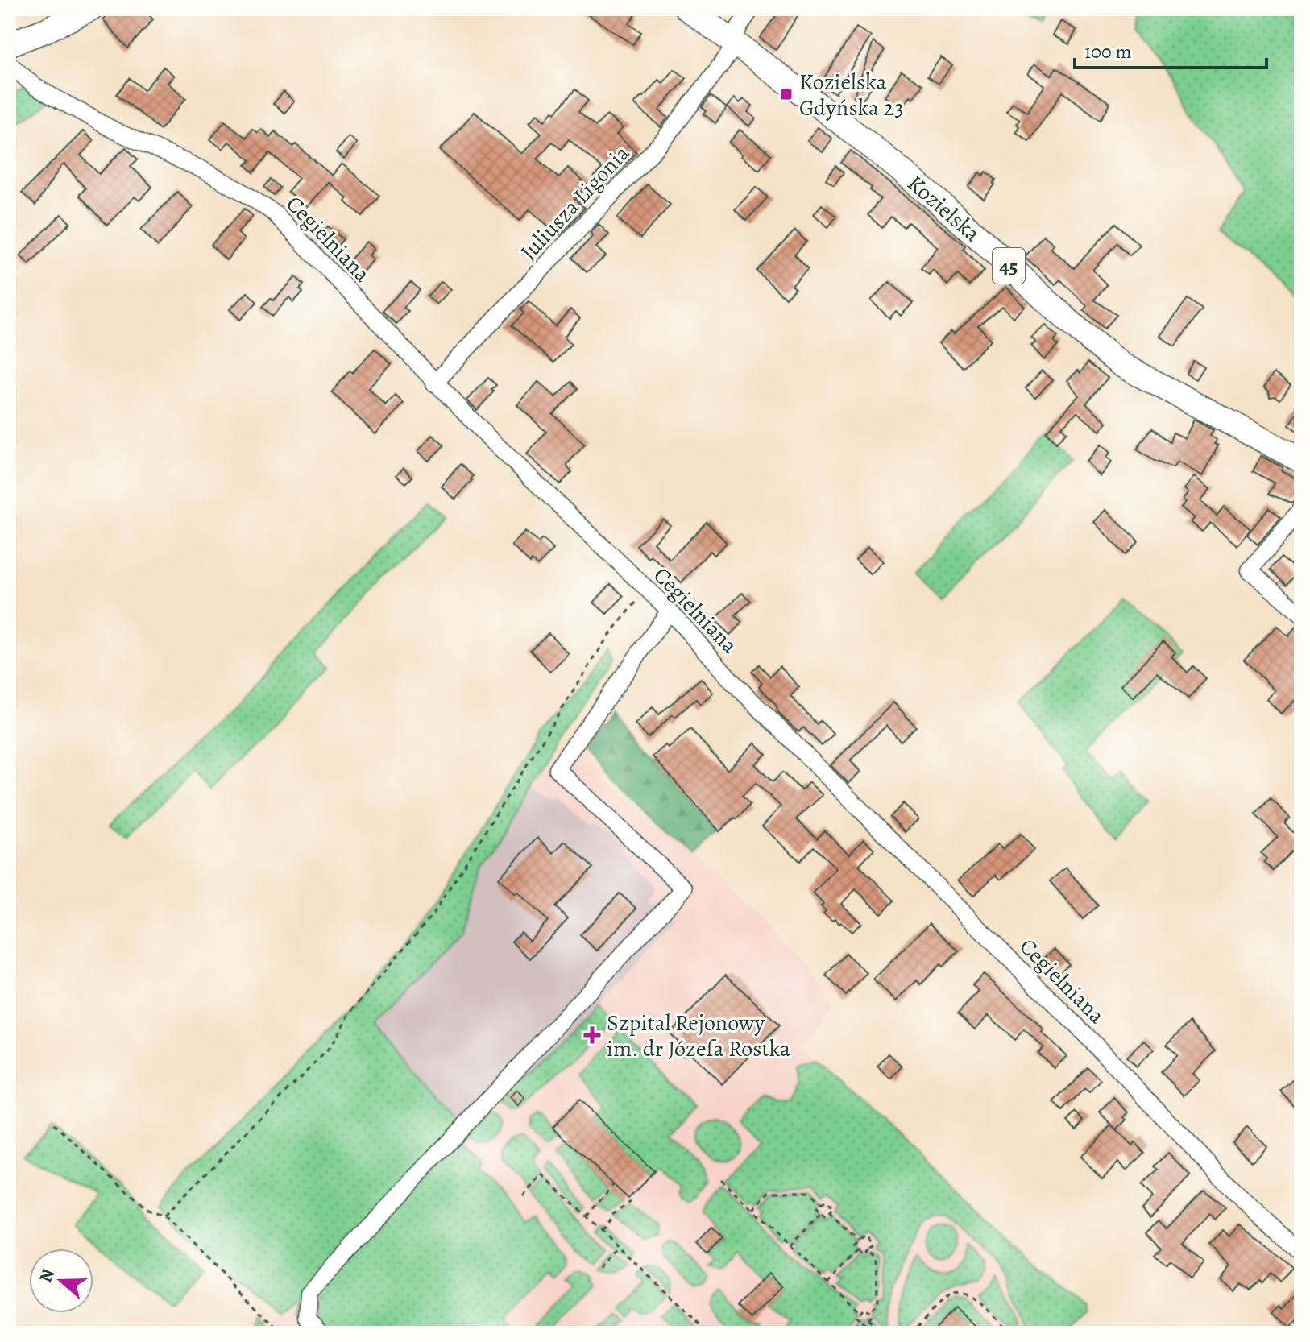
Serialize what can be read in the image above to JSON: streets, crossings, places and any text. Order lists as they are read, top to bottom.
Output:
{
  "streets": {
    "main road": ["Kozielska", "45"],
    "street": ["Juliusza Ligonia", "Cegielniana"]
  },
  "crossings": [
    ["Juliusza Ligonia", "Kozielska"],
    ["Juliusza Ligonia", "Cegielniana"]
  ],
  "places": {
    "transit": ["Kozielska Gdyńska 23"],
    "health": ["Szpital Rejonowy im. dr Józefa Rostka"]
  },
  "scale_bar": "100 m",
  "north": "left"
}
